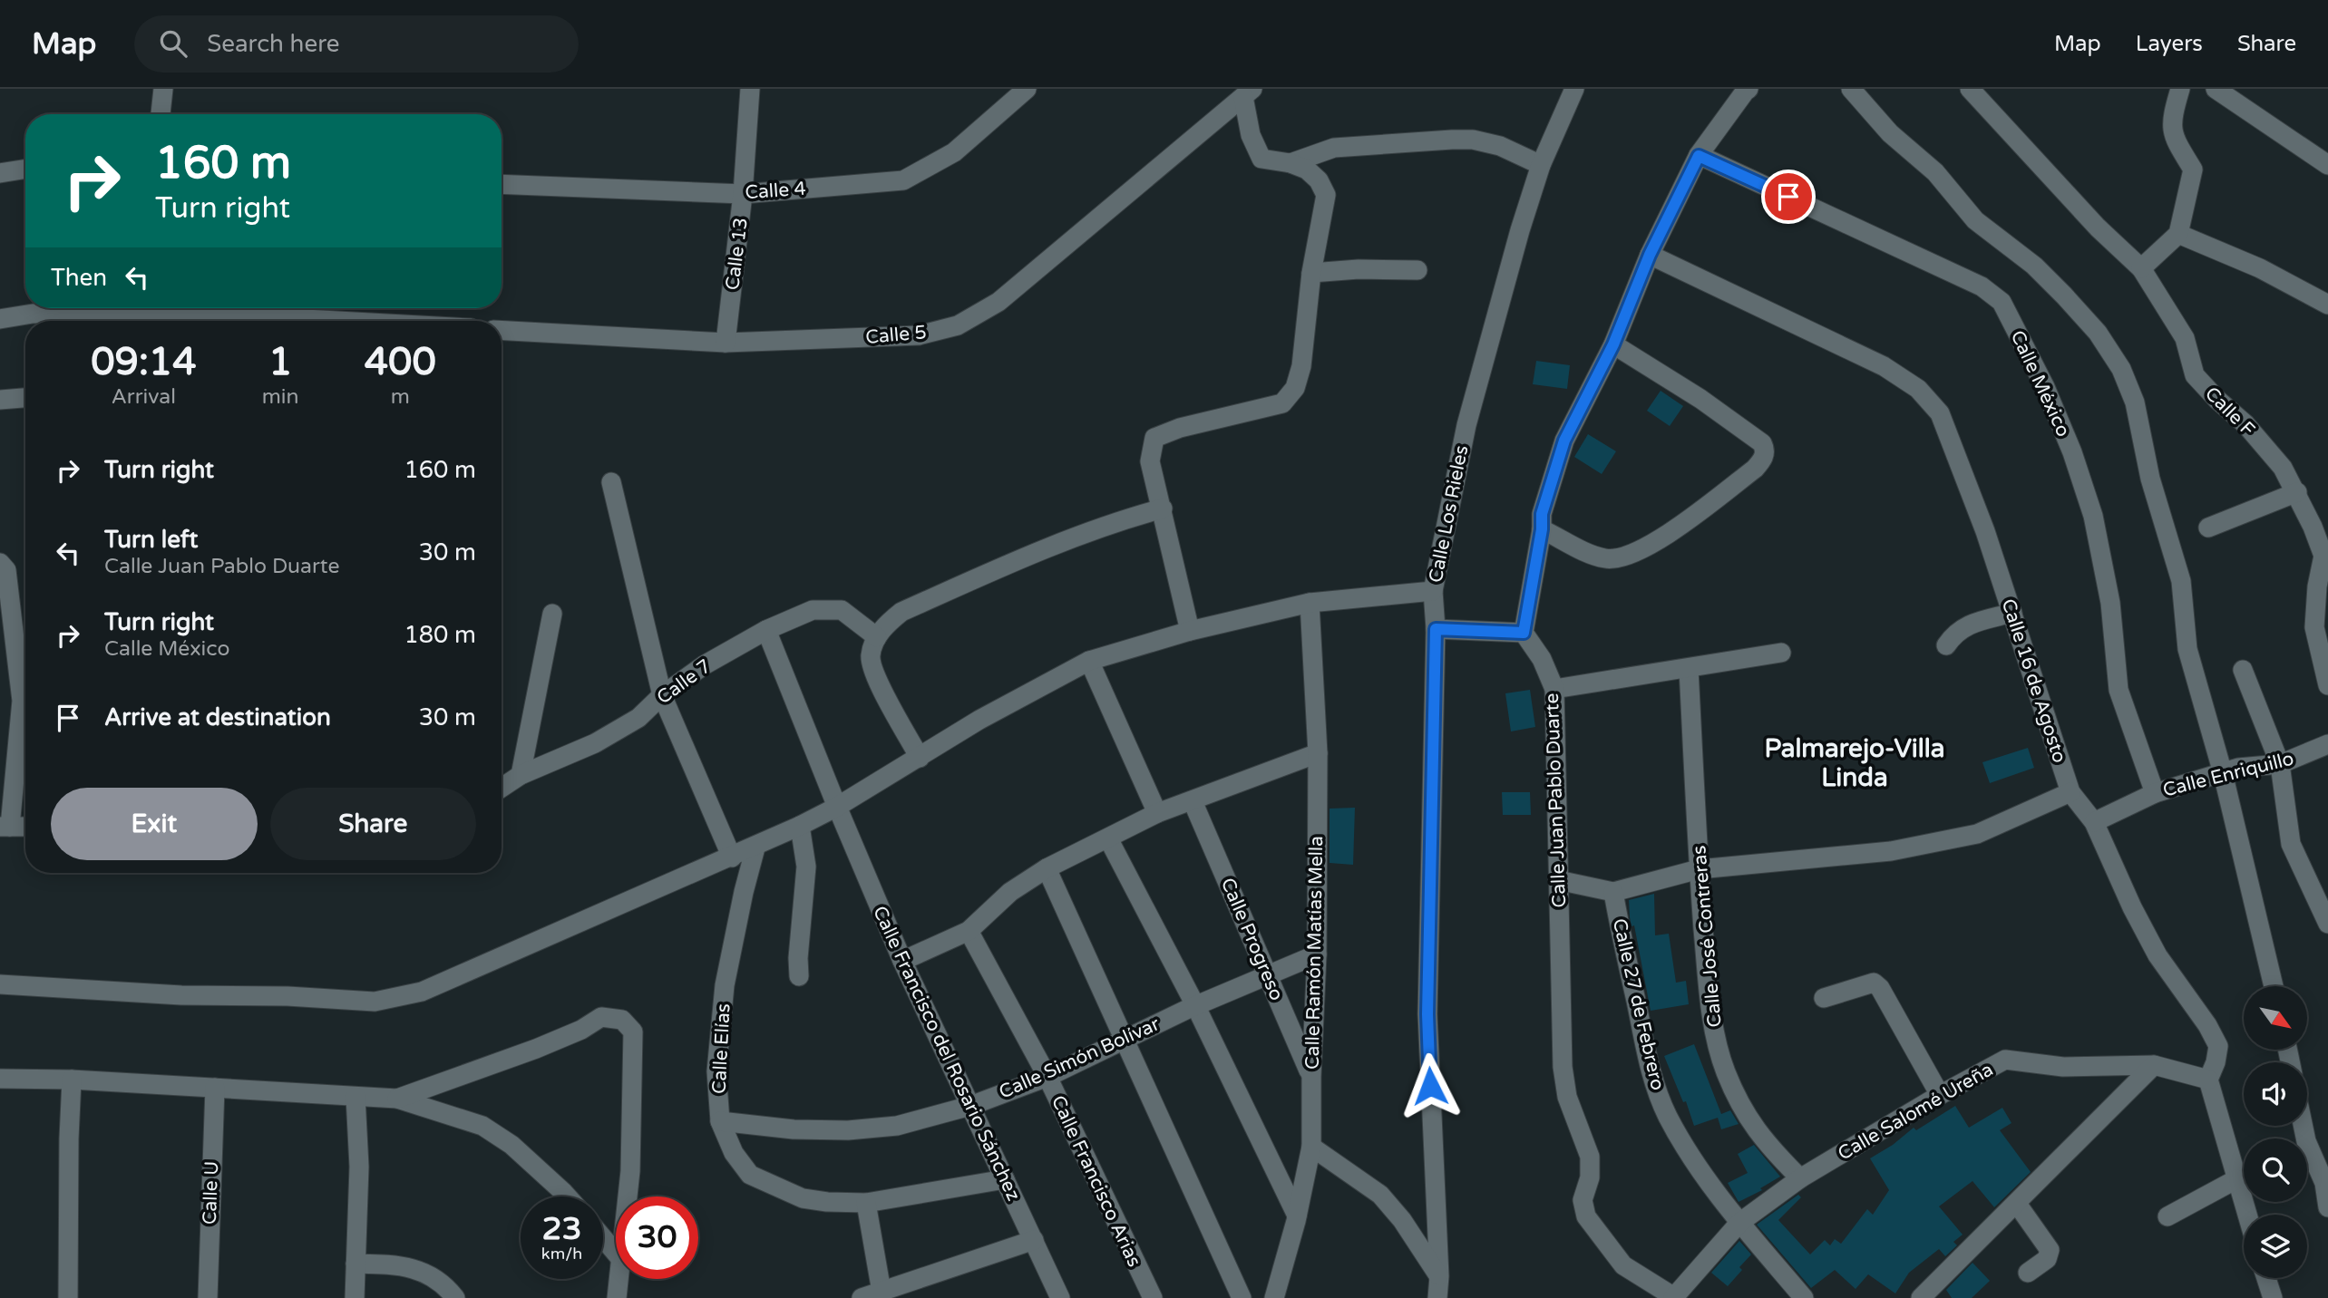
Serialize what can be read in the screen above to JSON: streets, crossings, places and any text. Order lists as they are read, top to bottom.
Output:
{
  "streets": {
    "street": [
      "Calle 4",
      "Calle 13",
      "Calle 5",
      "Calle México",
      "Calle F",
      "Calle Los Rieles",
      "Calle 16 de Agosto",
      "Calle 7",
      "Calle Enriquillo",
      "Calle Juan Pablo Duarte",
      "Calle José Contreras",
      "Calle Progreso",
      "Calle Ramón Matías Mella",
      "Calle 27 de Febrero",
      "Calle Elías",
      "Calle Francisco del Rosario Sánchez",
      "Calle Simón Bolívar",
      "Calle Salomé Ureña",
      "Calle Francisco Arias",
      "Calle U"
    ]
  },
  "crossings": [
    ["Calle 4", "Calle 13"],
    ["Calle 13", "Calle 5"],
    ["Calle México", "Calle Enriquillo"],
    ["Calle 16 de Agosto", "Calle Enriquillo"],
    ["Calle 16 de Agosto", "Calle Salomé Ureña"],
    ["Calle 7", "Calle Francisco del Rosario Sánchez"],
    ["Calle Juan Pablo Duarte", "Calle Salomé Ureña"],
    ["Calle José Contreras", "Calle Salomé Ureña"],
    ["Calle Progreso", "Calle Ramón Matías Mella"],
    ["Calle Progreso", "Calle Simón Bolívar"],
    ["Calle Ramón Matías Mella", "Calle Simón Bolívar"],
    ["Calle 27 de Febrero", "Calle Salomé Ureña"],
    ["Calle Elías", "Calle Francisco del Rosario Sánchez"],
    ["Calle Elías", "Calle Simón Bolívar"],
    ["Calle Francisco del Rosario Sánchez", "Calle Simón Bolívar"],
    ["Calle Simón Bolívar", "Calle Francisco Arias"]
  ],
  "districts": ["Palmarejo-Villa Linda"],
  "north": "bottom right",
  "page": {
    "header": "Map",
    "search": "Search here",
    "nav": ["Map", "Layers", "Share"],
    "turn": ["160 m", "Turn right"],
    "then": "Then",
    "eta": [
      "09:14",
      "Arrival",
      "1",
      "min",
      "400",
      "m"
    ],
    "list": [
      {
        "name": "Turn right",
        "value": "160 m"
      },
      {
        "name": "Turn left",
        "note": "Calle Juan Pablo Duarte",
        "value": "30 m"
      },
      {
        "name": "Turn right",
        "note": "Calle México",
        "value": "180 m"
      },
      {
        "name": "Arrive at destination",
        "value": "30 m"
      }
    ],
    "buttons": ["Exit", "Share"],
    "speed": "23 km/h",
    "limit": "30"
  }
}
